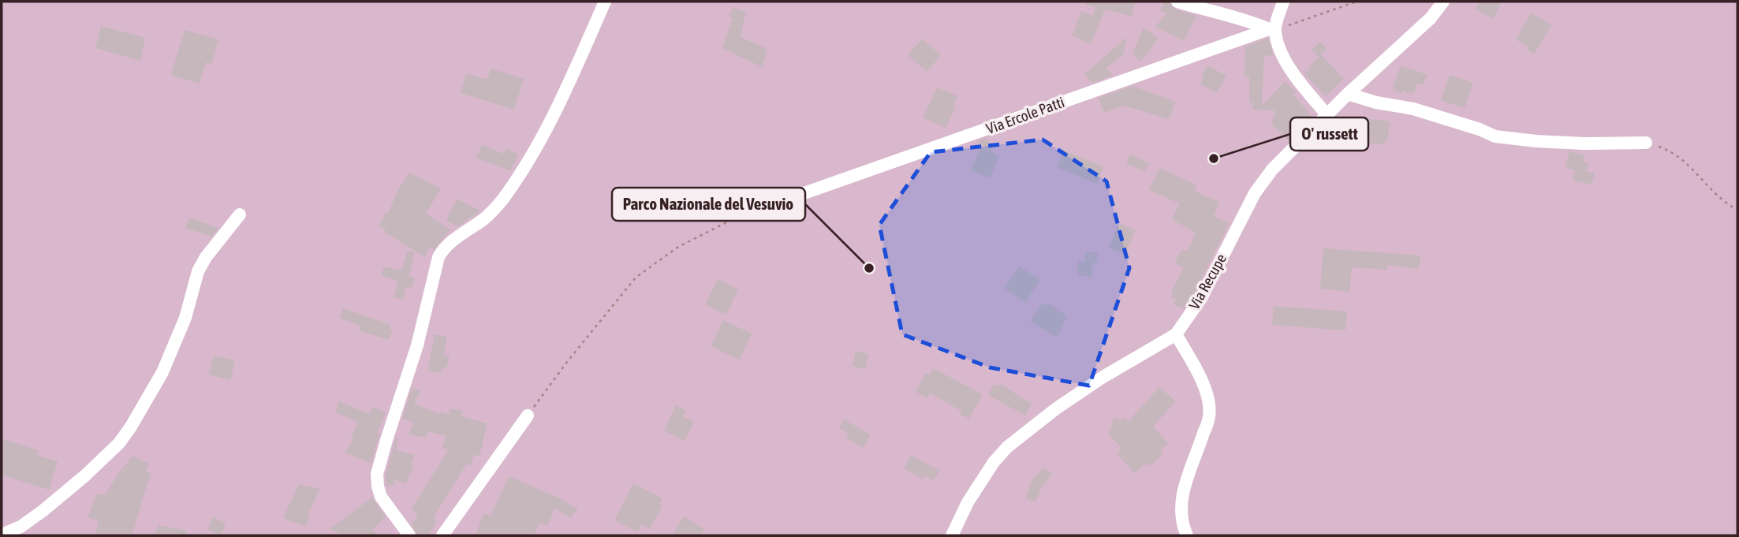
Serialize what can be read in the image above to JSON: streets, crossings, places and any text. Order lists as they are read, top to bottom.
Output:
{
  "streets": {
    "street": ["Via Ercole Patti", "Via Recupe"]
  },
  "places": ["O' russett", "Parco Nazionale del Vesuvio"]
}
